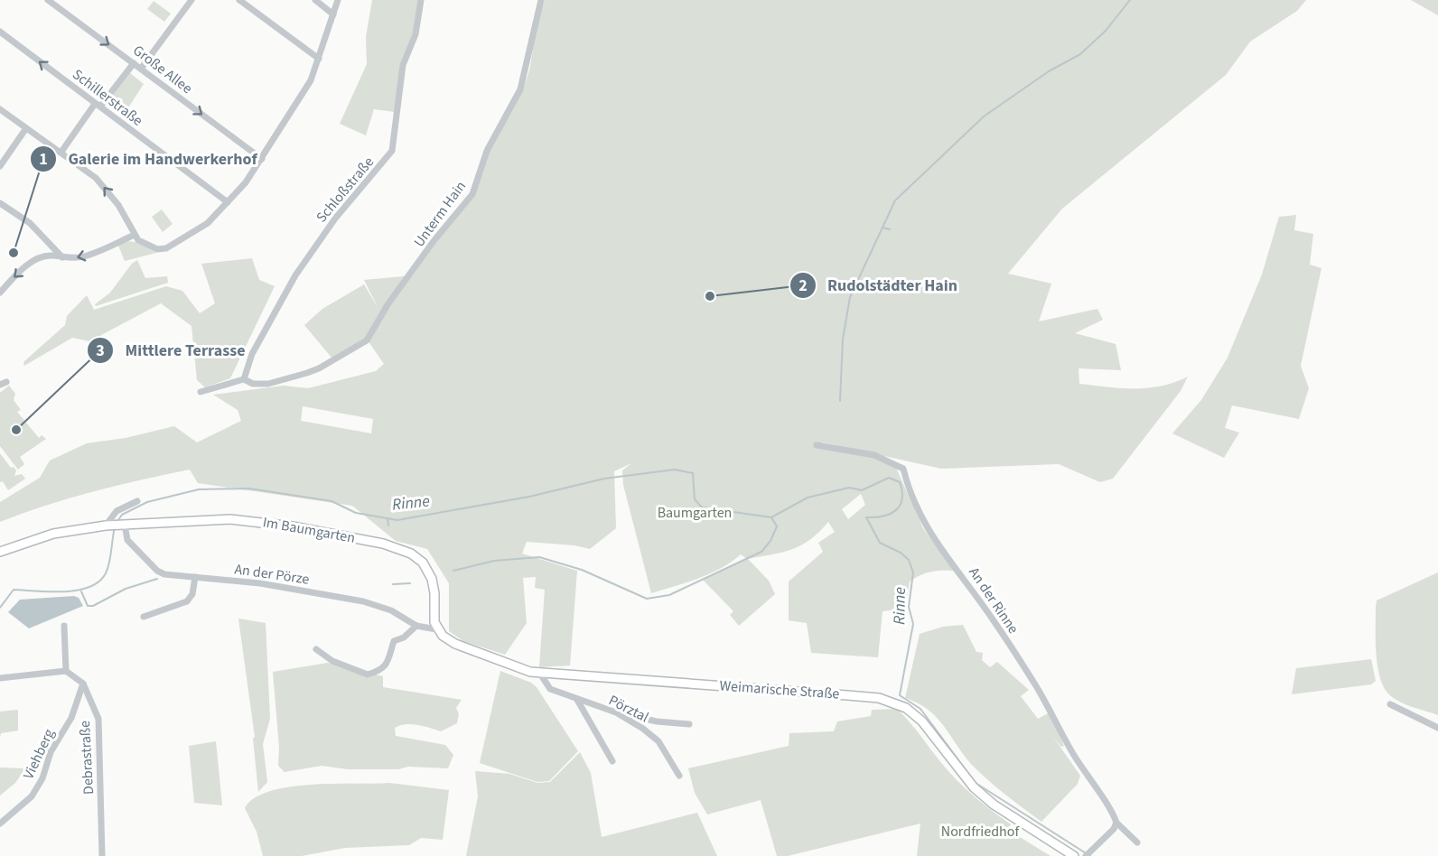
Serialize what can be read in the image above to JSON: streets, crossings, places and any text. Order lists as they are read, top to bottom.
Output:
{
  "streets": {
    "main road": ["Im Baumgarten", "Weimarische Straße"],
    "street": [
      "Große Allee",
      "Schillerstraße",
      "Schloßstraße",
      "Unterm Hain",
      "An der Pörze",
      "An der Rinne",
      "Pörztal",
      "Viehberg",
      "Debrastraße"
    ]
  },
  "crossings": [
    ["Schloßstraße", "Unterm Hain"],
    ["Im Baumgarten", "An der Pörze"],
    ["Im Baumgarten", "Weimarische Straße"],
    ["An der Pörze", "Weimarische Straße"],
    ["Weimarische Straße", "Pörztal"],
    ["Viehberg", "Debrastraße"]
  ],
  "one_way": ["Große Allee", "Schillerstraße"],
  "water": ["Rinne"],
  "parks": ["Baumgarten", "Nordfriedhof"],
  "places": ["Galerie im Handwerkerhof", "Rudolstädter Hain", "Mittlere Terrasse"]
}
